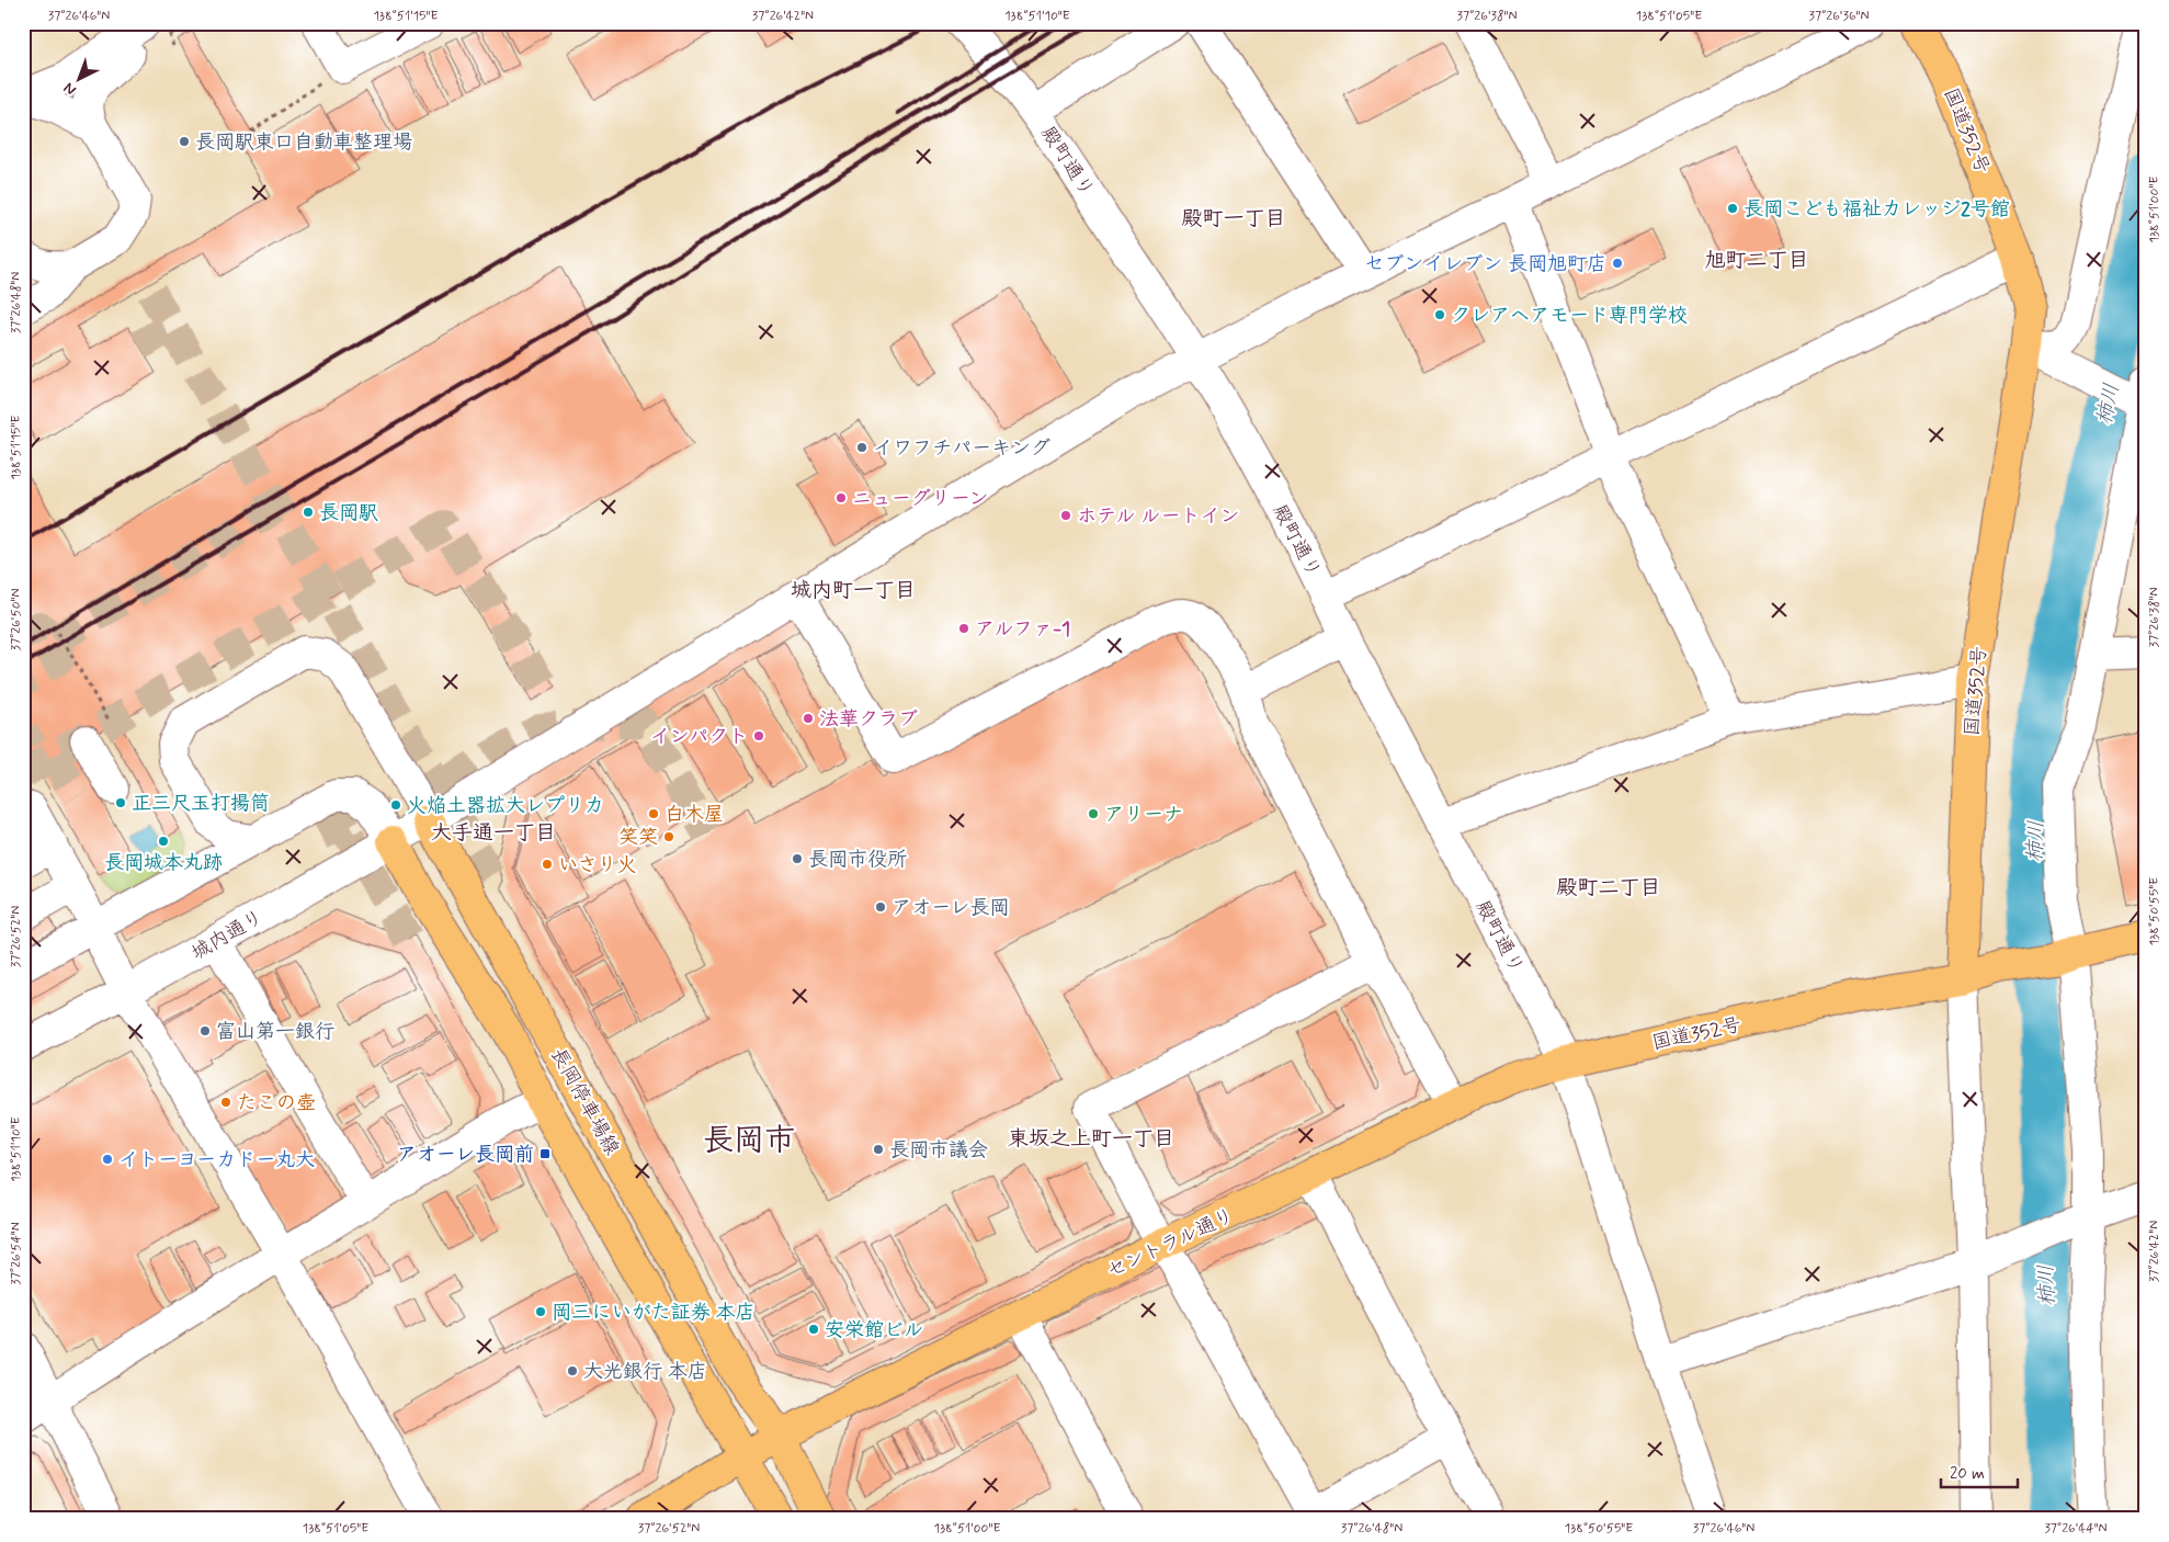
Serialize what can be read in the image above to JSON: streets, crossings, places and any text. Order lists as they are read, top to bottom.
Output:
{
  "streets": {
    "main road": ["国道352号", "長岡停車場線", "セントラル通り"],
    "street": ["殿町通り", "城内通り"]
  },
  "crossings": [
    ["国道352号", "殿町通り"],
    ["国道352号", "セントラル通り"],
    ["殿町通り", "城内通り"],
    ["殿町通り", "セントラル通り"],
    ["城内通り", "長岡停車場線"],
    ["長岡停車場線", "セントラル通り"]
  ],
  "districts": [
    "殿町一丁目",
    "旭町二丁目",
    "城内町一丁目",
    "大手通一丁目",
    "殿町二丁目",
    "東坂之上町一丁目",
    "長岡市"
  ],
  "water": ["柿川"],
  "places": {
    "other": [
      "長岡駅東口自動車整理場",
      "長岡こども福祉カレッジ2号館",
      "セブンイレブン 長岡旭町店",
      "クレアヘアモード専門学校",
      "イワフチパーキング",
      "ニューグリーン",
      "長岡駅",
      "ホテル ルートイン",
      "アルファ-1",
      "法華クラブ",
      "インパクト",
      "正三尺玉打揚筒",
      "火焔土器拡大レプリカ",
      "白木屋",
      "アリーナ",
      "笑笑",
      "長岡城本丸跡",
      "長岡市役所",
      "いさり火",
      "アオーレ長岡",
      "富山第一銀行",
      "たこの壺",
      "長岡市議会",
      "イトーヨーカドー丸大",
      "岡三にいがた証券 本店",
      "安栄館ビル",
      "大光銀行 本店"
    ],
    "transit": ["アオーレ長岡前"]
  },
  "scale_bar": "20 m",
  "north": "bottom left",
  "coordinates": [
    "37°26'46\"N",
    "138°51'15\"E",
    "37°26'42\"N",
    "138°51'10\"E",
    "37°26'38\"N",
    "138°51'05\"E",
    "37°26'36\"N",
    "138°51'00\"E",
    "37°26'48\"N",
    "37°26'50\"N",
    "138°50'55\"E",
    "37°26'52\"N",
    "37°26'54\"N",
    "37°26'44\"N"
  ]
}
